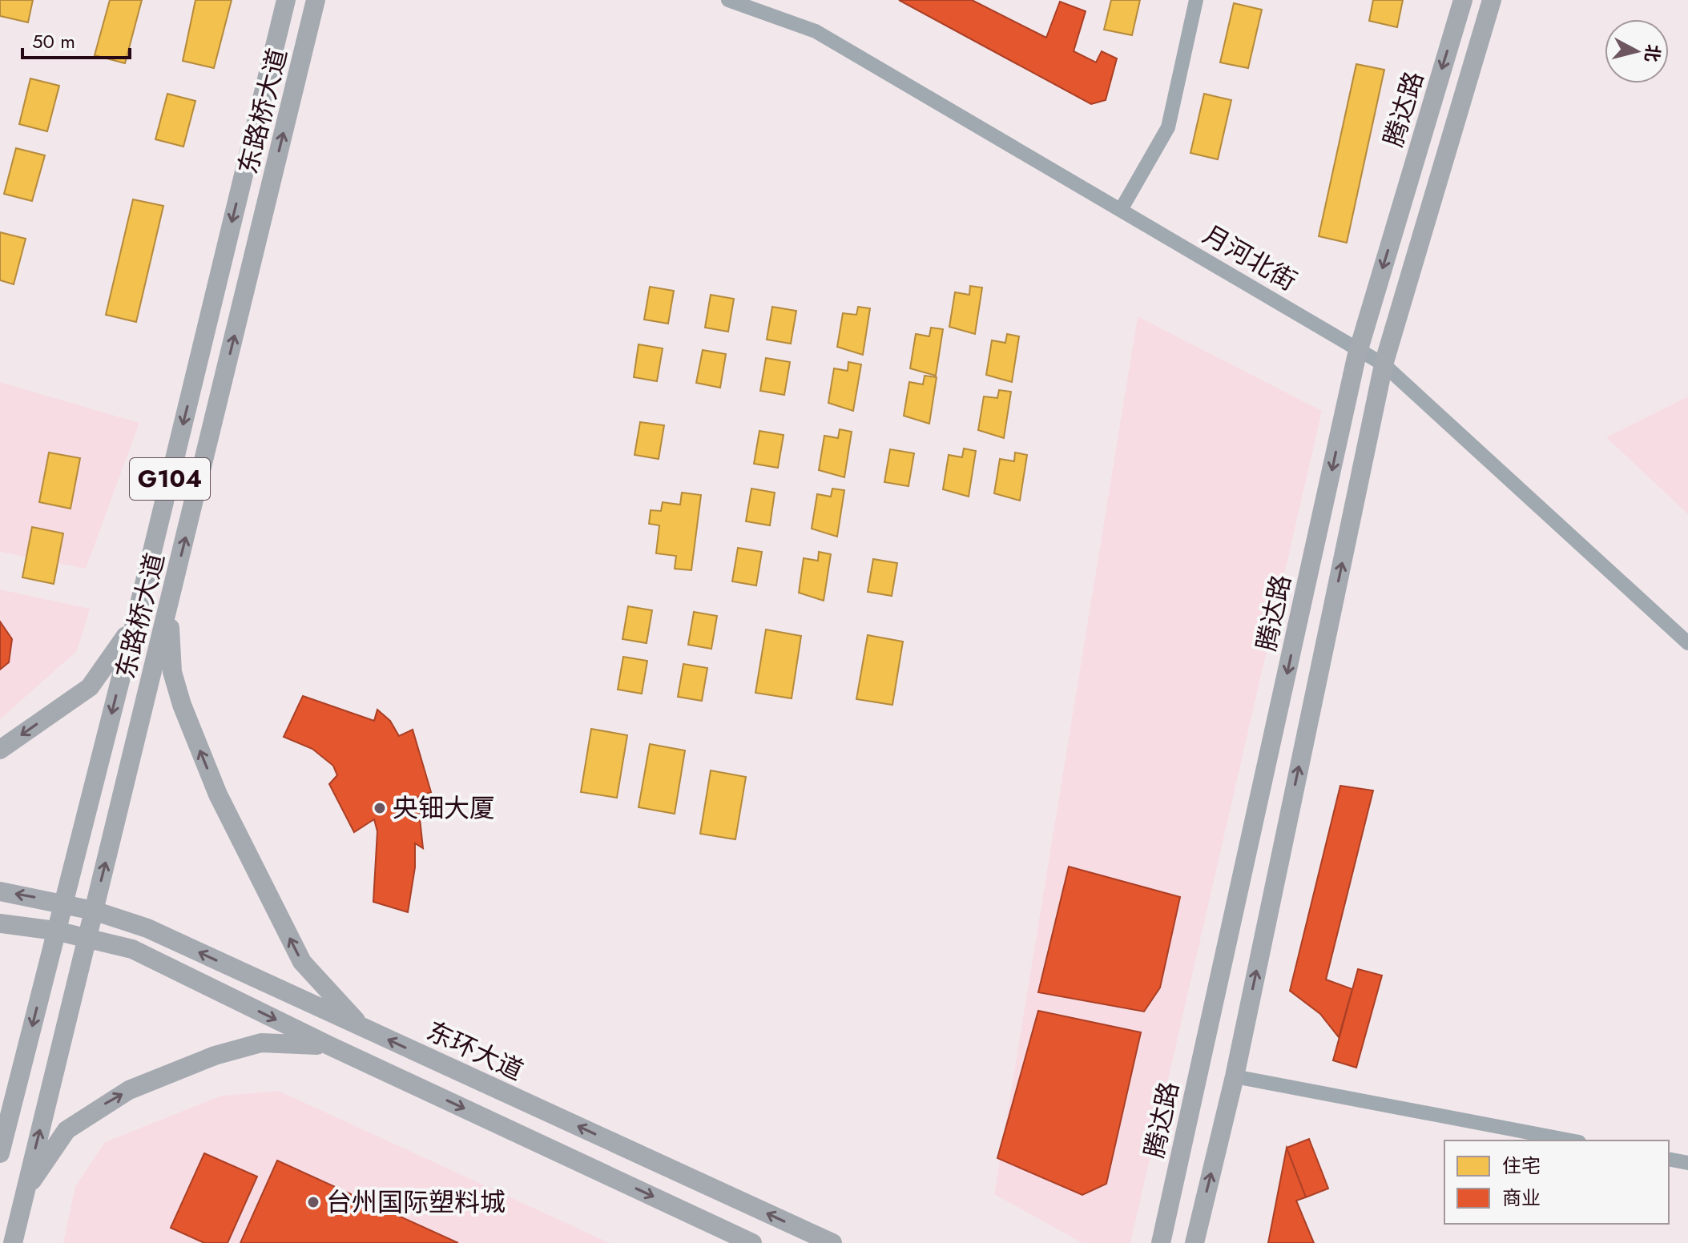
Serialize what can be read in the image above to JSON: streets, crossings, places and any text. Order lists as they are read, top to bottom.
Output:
{
  "streets": {
    "main road": [
      "腾达路",
      "东路桥大道",
      "G104",
      "东环大道"
    ],
    "street": ["月河北街"]
  },
  "crossings": [
    ["腾达路", "月河北街"],
    ["东路桥大道", "东环大道"]
  ],
  "places": ["央钿大厦", "台州国际塑料城"],
  "legend": ["住宅", "商业"],
  "scale_bar": "50 m",
  "north": "right"
}
